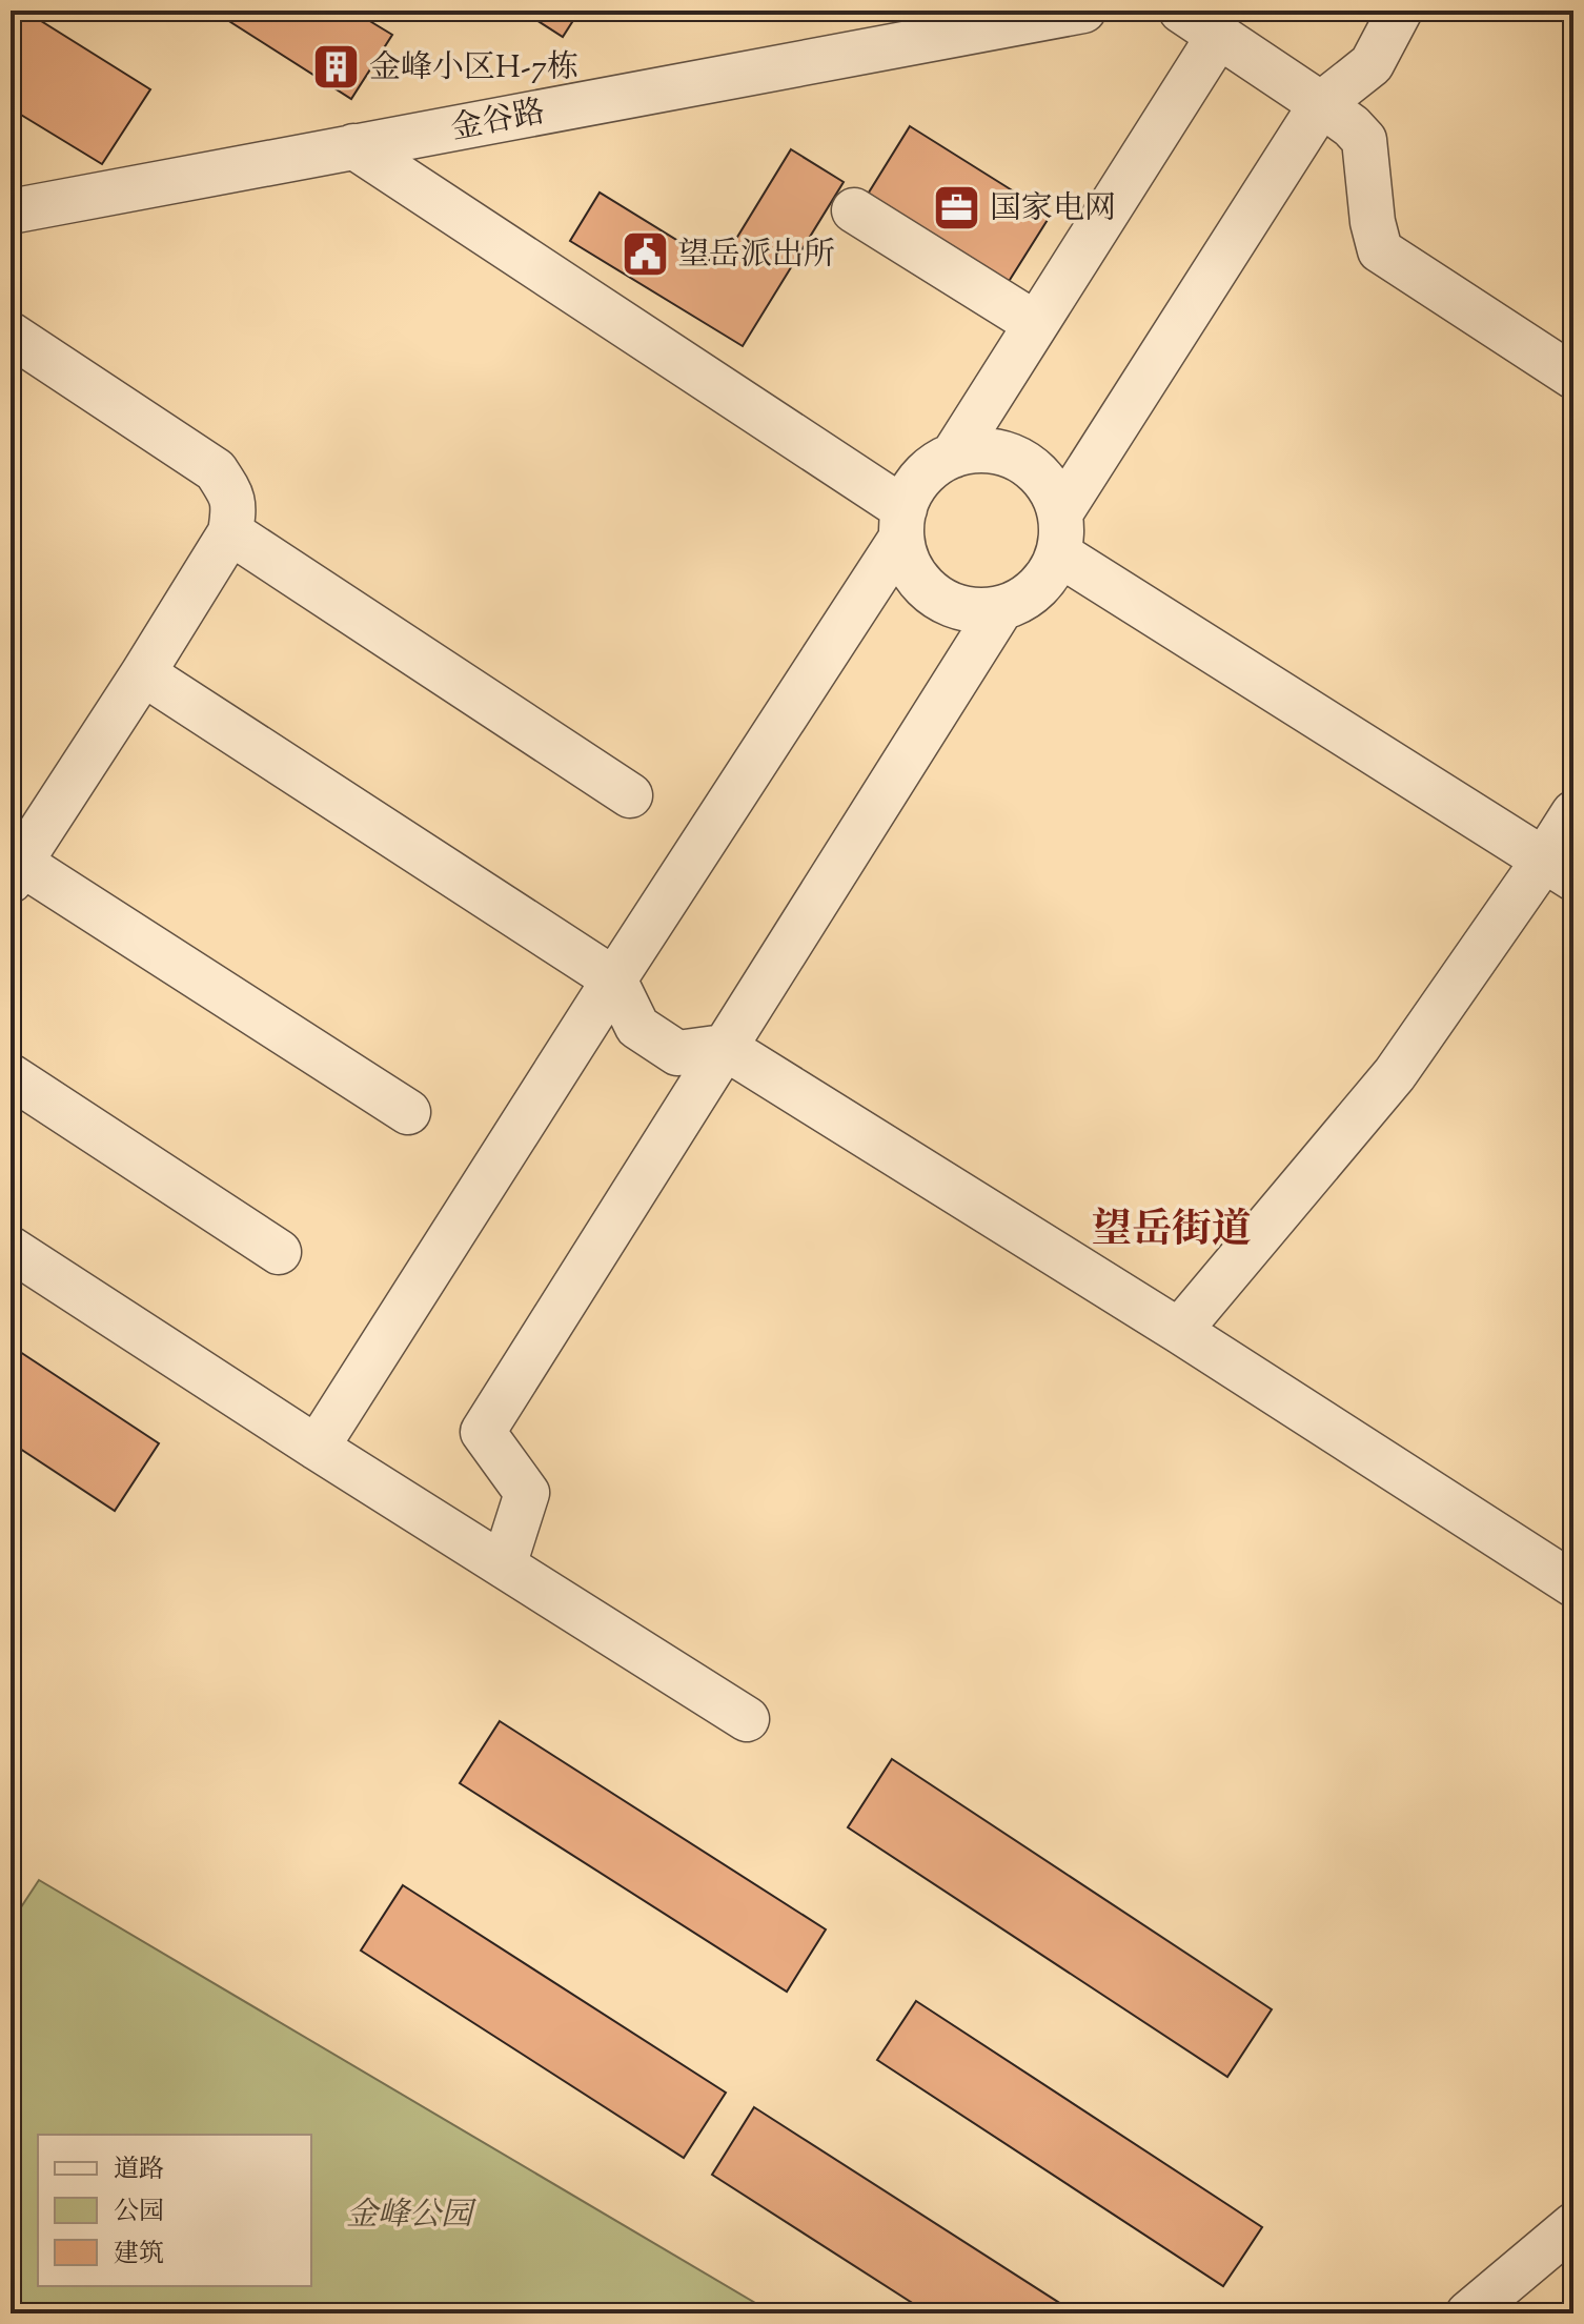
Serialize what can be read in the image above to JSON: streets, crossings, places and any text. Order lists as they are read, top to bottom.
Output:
{
  "streets": {
    "street": ["金谷路"]
  },
  "districts": ["望岳街道"],
  "parks": ["金峰公园"],
  "places": {
    "building": ["金峰小区H-7栋"],
    "office": ["国家电网"],
    "public building": ["望岳派出所"]
  },
  "legend": ["道路", "公园", "建筑"]
}
